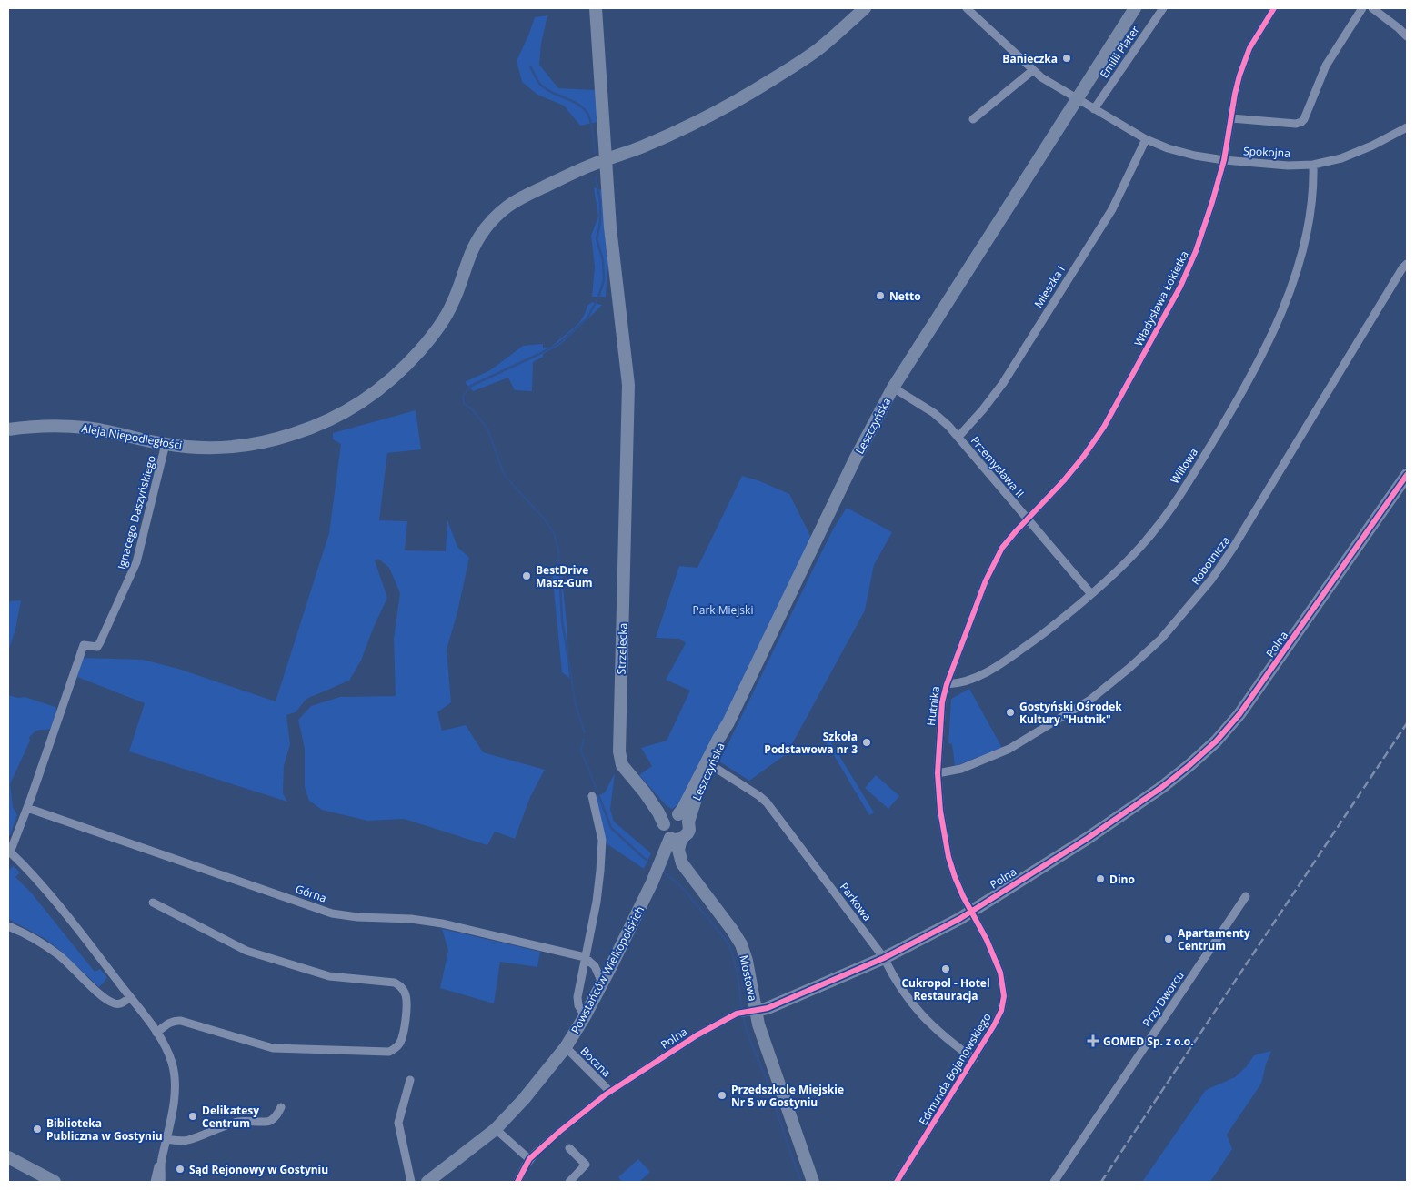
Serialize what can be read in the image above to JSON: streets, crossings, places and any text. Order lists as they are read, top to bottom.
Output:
{
  "streets": {
    "street": [
      "Emilii Plater",
      "Spokojna",
      "Mieszka I",
      "Władysława Łokietka",
      "Leszczyńska",
      "Aleja Niepodległości",
      "Willowa",
      "Przemysława II",
      "Ignacego Daszyńskiego",
      "Robotnicza",
      "Polna",
      "Strzelecka",
      "Hutnika",
      "Górna",
      "Parkowa",
      "Powstańców Wielkopolskich",
      "Mostowa",
      "Przy Dworcu",
      "Boczna",
      "Edmunda Bojanowskiego"
    ]
  },
  "crossings": [
    ["Emilii Plater", "Spokojna"],
    ["Spokojna", "Mieszka I"],
    ["Spokojna", "Władysława Łokietka"],
    ["Spokojna", "Leszczyńska"],
    ["Spokojna", "Willowa"],
    ["Mieszka I", "Przemysława II"],
    ["Władysława Łokietka", "Przemysława II"],
    ["Władysława Łokietka", "Hutnika"],
    ["Leszczyńska", "Przemysława II"],
    ["Leszczyńska", "Strzelecka"],
    ["Leszczyńska", "Parkowa"],
    ["Leszczyńska", "Powstańców Wielkopolskich"],
    ["Aleja Niepodległości", "Ignacego Daszyńskiego"],
    ["Aleja Niepodległości", "Strzelecka"],
    ["Willowa", "Przemysława II"],
    ["Willowa", "Hutnika"],
    ["Przemysława II", "Hutnika"],
    ["Ignacego Daszyńskiego", "Górna"],
    ["Robotnicza", "Hutnika"],
    ["Polna", "Hutnika"],
    ["Polna", "Parkowa"],
    ["Polna", "Mostowa"],
    ["Polna", "Boczna"],
    ["Polna", "Edmunda Bojanowskiego"],
    ["Strzelecka", "Powstańców Wielkopolskich"],
    ["Hutnika", "Edmunda Bojanowskiego"],
    ["Parkowa", "Edmunda Bojanowskiego"],
    ["Powstańców Wielkopolskich", "Boczna"]
  ],
  "parks": ["Park Miejski"],
  "places": {
    "other": [
      "Banieczka",
      "Netto",
      "BestDrive Masz-Gum",
      "Gostyński Ośrodek Kultury \"Hutnik\"",
      "Szkoła Podstawowa nr 3",
      "Dino",
      "Apartamenty Centrum",
      "Cukropol - Hotel Restauracja",
      "Przedszkole Miejskie Nr 5 w Gostyniu",
      "Delikatesy Centrum",
      "Biblioteka Publiczna w Gostyniu",
      "Sąd Rejonowy w Gostyniu"
    ],
    "health": ["GOMED Sp. z o.o."]
  }
}
